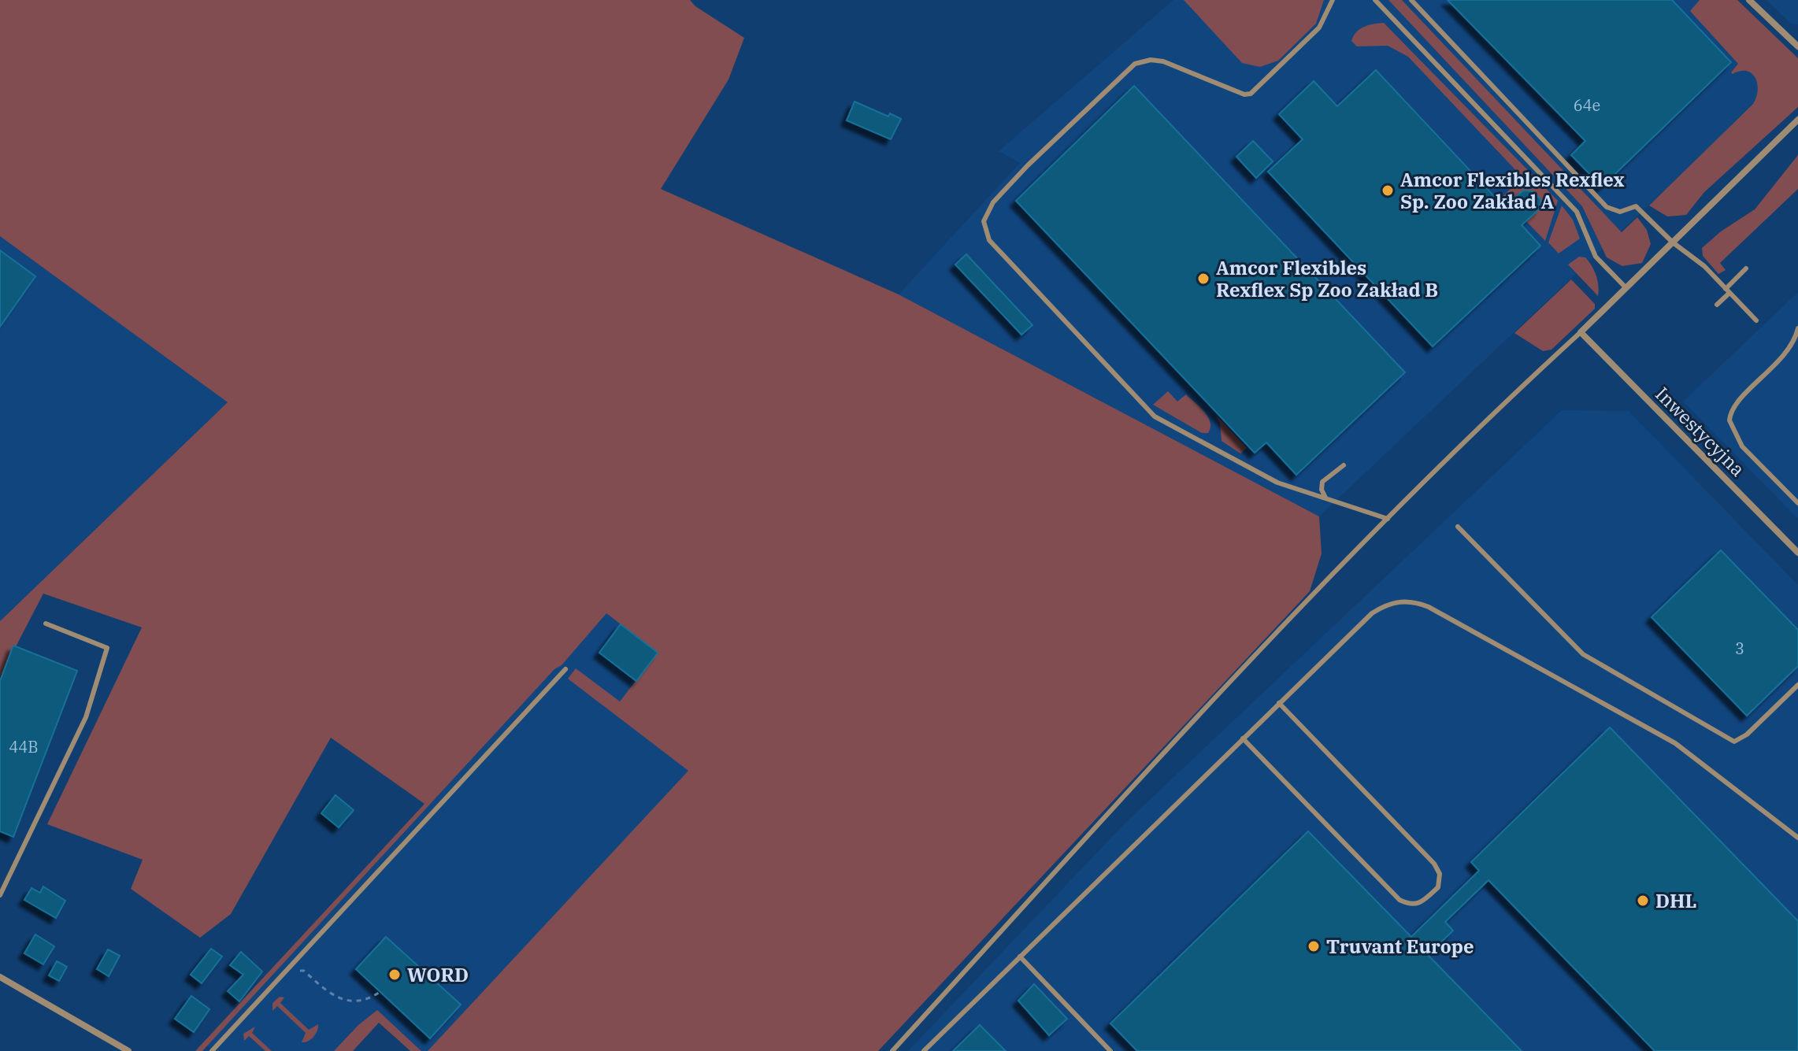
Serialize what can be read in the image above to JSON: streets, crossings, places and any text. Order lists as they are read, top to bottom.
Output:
{
  "streets": {
    "street": ["Inwestycyjna"]
  },
  "places": [
    "Amcor Flexibles Rexflex Sp. Zoo Zakład A",
    "Amcor Flexibles Rexflex Sp Zoo Zakład B",
    "DHL",
    "Truvant Europe",
    "WORD"
  ],
  "house_numbers": ["64e", "3", "44B"]
}
